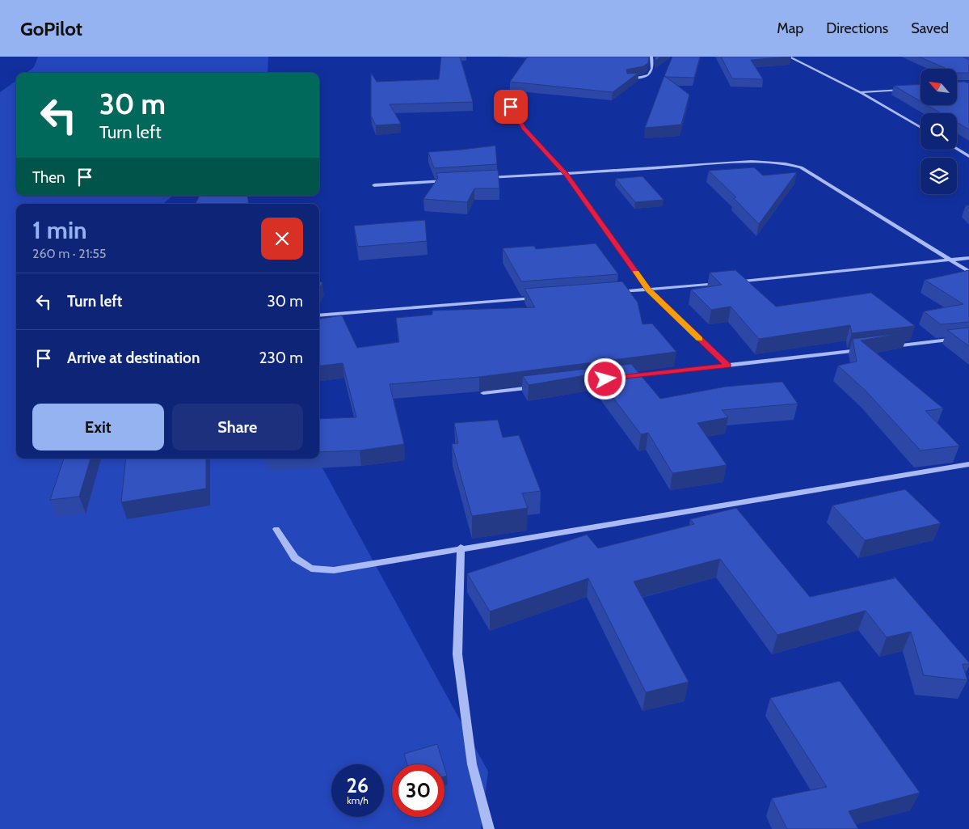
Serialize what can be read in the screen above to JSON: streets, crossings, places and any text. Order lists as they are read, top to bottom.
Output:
{
  "north": "top left",
  "page": {
    "header": "GoPilot",
    "nav": ["Map", "Directions", "Saved"],
    "turn": ["30 m", "Turn left"],
    "then": "Then",
    "heading": ["1 min", "260 m · 21:55"],
    "list": [
      {
        "name": "Turn left",
        "value": "30 m"
      },
      {
        "name": "Arrive at destination",
        "value": "230 m"
      }
    ],
    "buttons": ["Exit", "Share"],
    "speed": "26 km/h",
    "limit": "30"
  }
}
